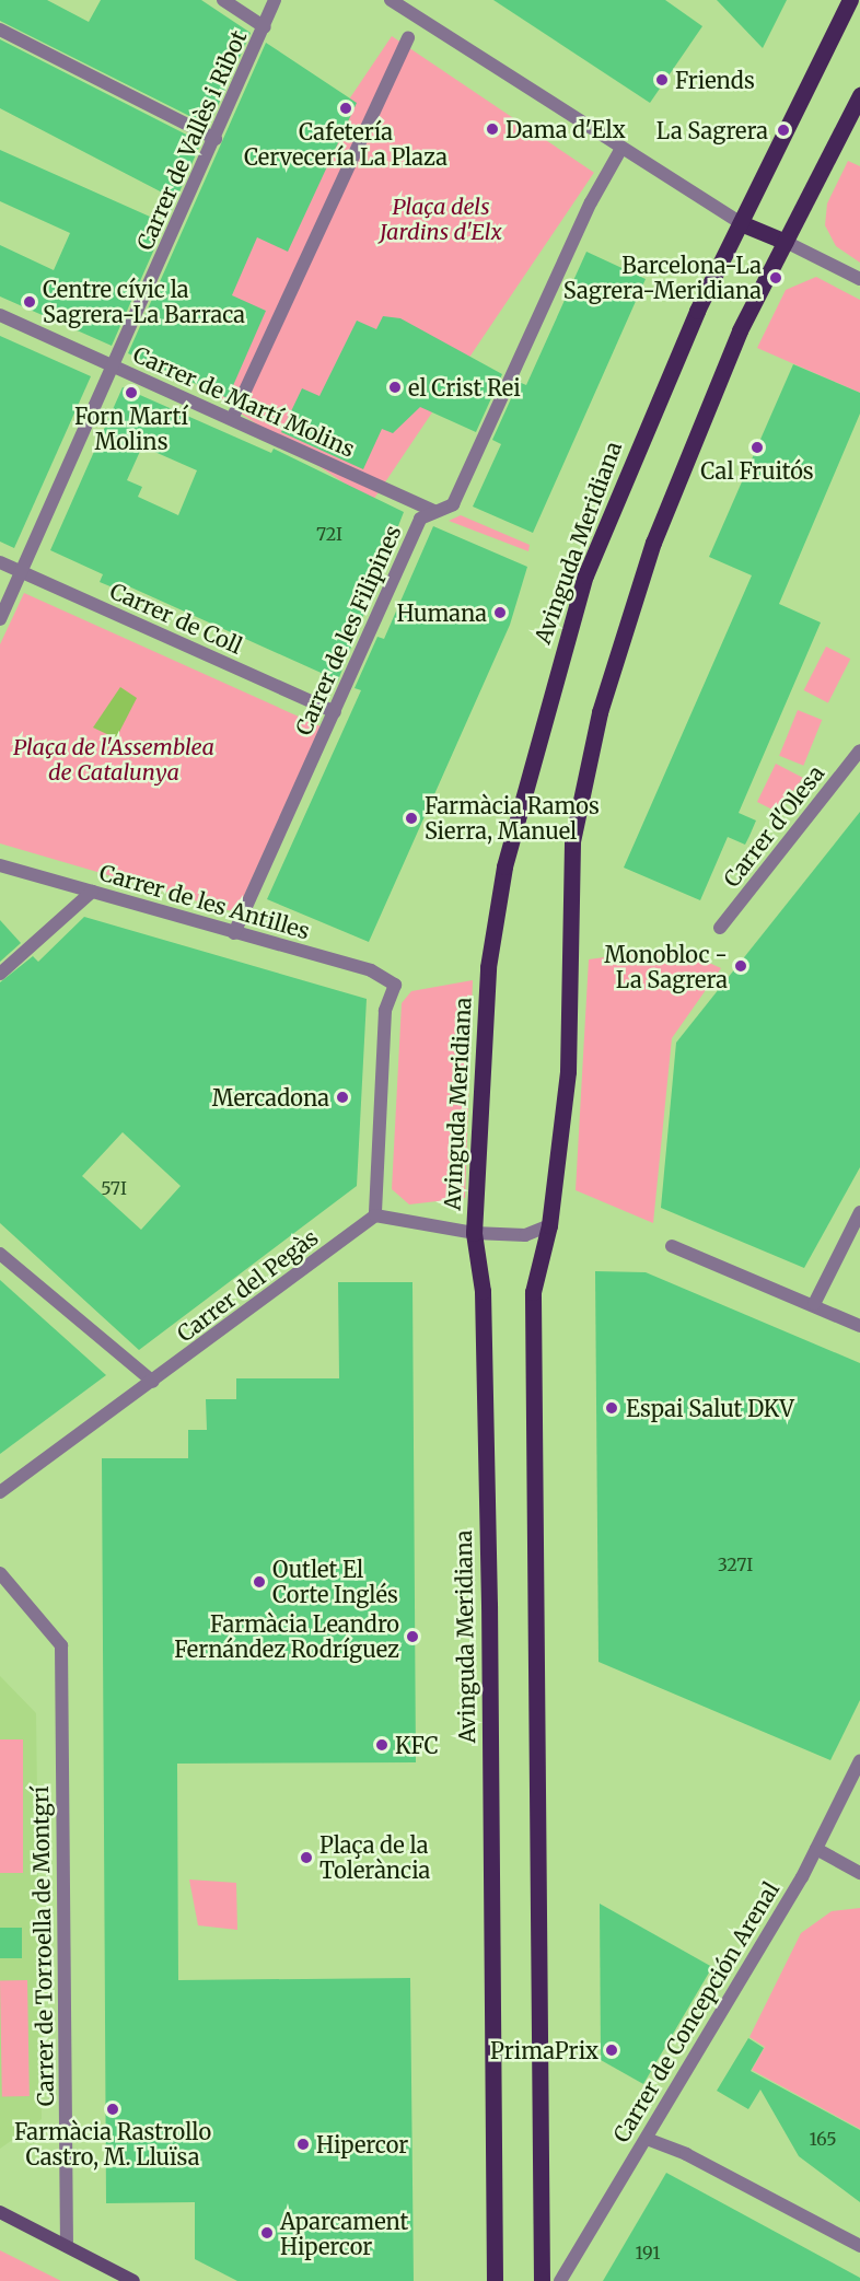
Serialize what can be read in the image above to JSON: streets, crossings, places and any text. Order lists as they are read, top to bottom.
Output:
{
  "streets": {
    "main road": ["Avinguda Meridiana"],
    "street": [
      "Carrer de Vallès i Ribot",
      "Carrer de Martí Molins",
      "Carrer de Coll",
      "Carrer de les Filipines",
      "Carrer d'Olesa",
      "Carrer de les Antilles",
      "Carrer del Pegàs",
      "Carrer de Torroella de Montgrí",
      "Carrer de Concepción Arenal"
    ]
  },
  "crossings": [
    ["Carrer de Vallès i Ribot", "Carrer de Martí Molins"],
    ["Carrer de Vallès i Ribot", "Carrer de Coll"],
    ["Carrer de Martí Molins", "Carrer de les Filipines"],
    ["Carrer de Coll", "Carrer de les Filipines"],
    ["Carrer de les Filipines", "Carrer de les Antilles"],
    ["Carrer de les Antilles", "Carrer del Pegàs"]
  ],
  "parks": ["Plaça dels Jardins d'Elx", "Plaça de l'Assemblea de Catalunya"],
  "places": [
    "Friends",
    "Cafetería Cervecería La Plaza",
    "Dama d'Elx",
    "La Sagrera",
    "Barcelona-La Sagrera-Meridiana",
    "Centre cívic la Sagrera-La Barraca",
    "el Crist Rei",
    "Forn Martí Molins",
    "Cal Fruitós",
    "Humana",
    "Farmàcia Ramos Sierra, Manuel",
    "Monobloc - La Sagrera",
    "Mercadona",
    "Espai Salut DKV",
    "Outlet El Corte Inglés",
    "Farmàcia Leandro Fernández Rodríguez",
    "KFC",
    "Plaça de la Tolerància",
    "PrimaPrix",
    "Farmàcia Rastrollo Castro, M. Lluïsa",
    "Hipercor",
    "Aparcament Hipercor"
  ],
  "house_numbers": [
    "72I",
    "57I",
    "327I",
    "165",
    "191"
  ]
}
